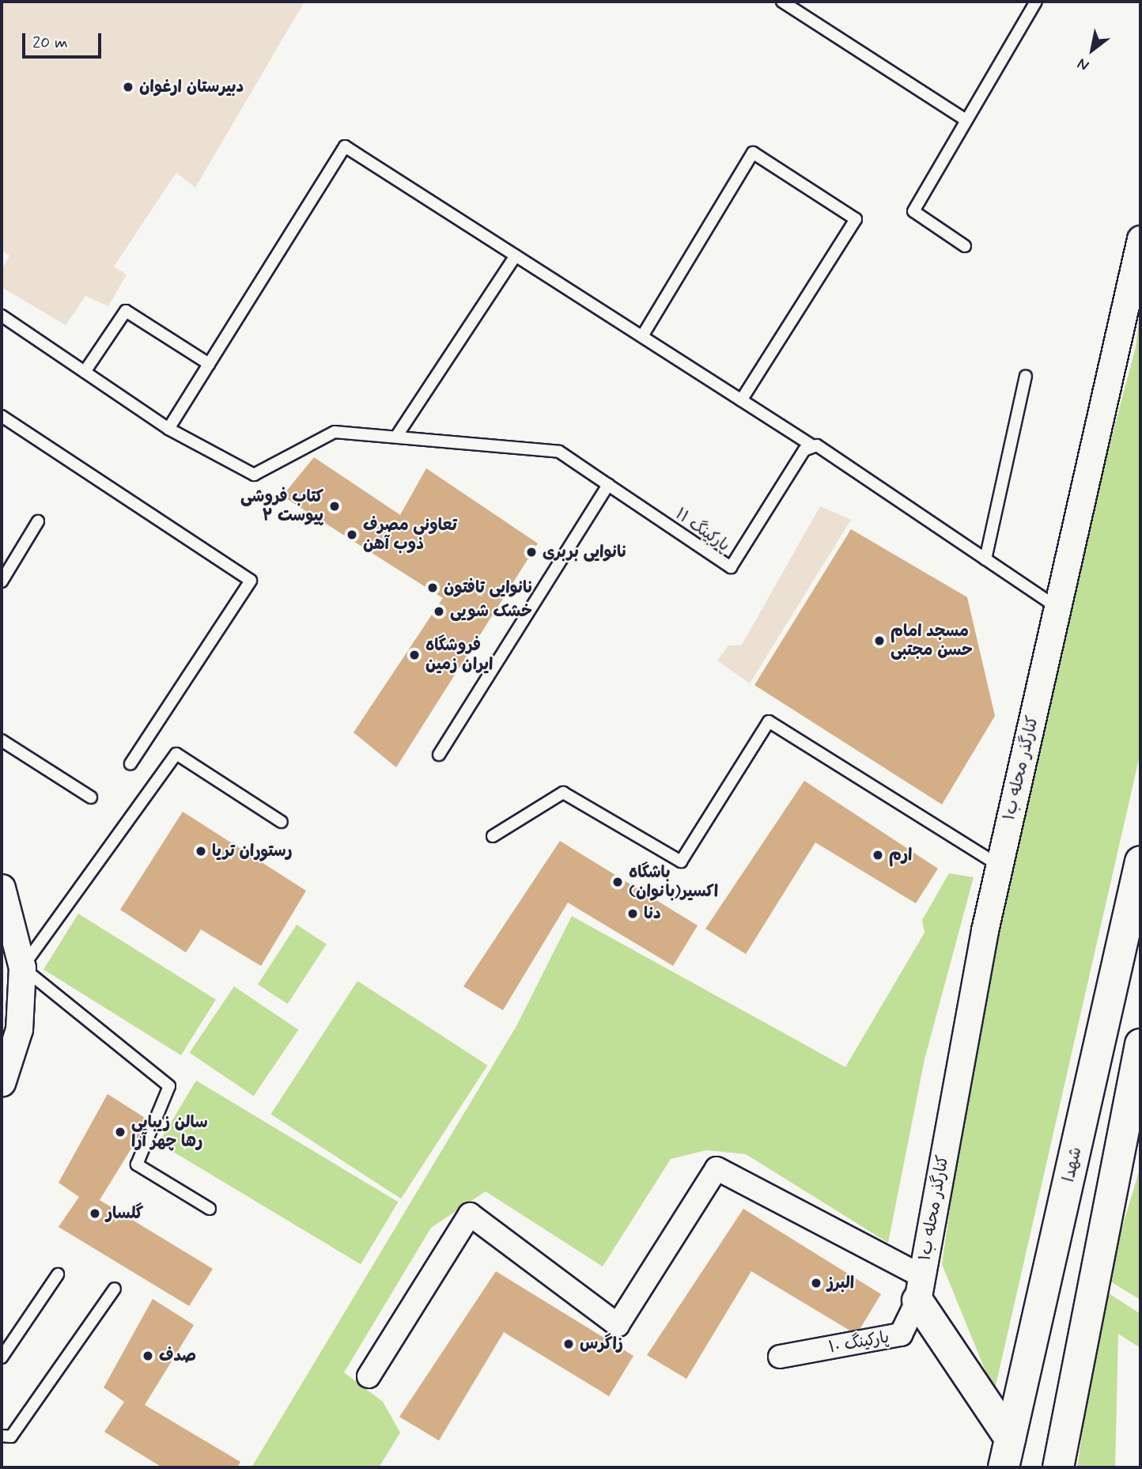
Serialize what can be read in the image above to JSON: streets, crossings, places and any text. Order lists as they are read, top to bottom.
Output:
{
  "streets": {
    "main road": ["شهدا"],
    "street": ["کنارگذر محله ب۱", "پارکینگ ۱۰"],
    "lane": ["پارکینگ ۱۱"]
  },
  "crossings": [
    ["کنارگذر محله ب۱", "پارکینگ ۱۰"]
  ],
  "places": [
    "دبیرستان ارغوان",
    "کتاب فروشی پیوست ۲",
    "تعاونی مصرف ذوب آهن",
    "نانوایی بربری",
    "نانوایی تافتون",
    "خشک شویی",
    "مسجد امام حسن مجتبی",
    "فروشگاه ایران زمین",
    "رستوران تریا",
    "ارم",
    "باشگاه اکسیر(بانوان)",
    "دنا",
    "سالن زیبایی رها چهر آرا",
    "گلسار",
    "البرز",
    "زاگرس",
    "صدف"
  ],
  "scale_bar": "20 m",
  "north": "bottom left"
}
